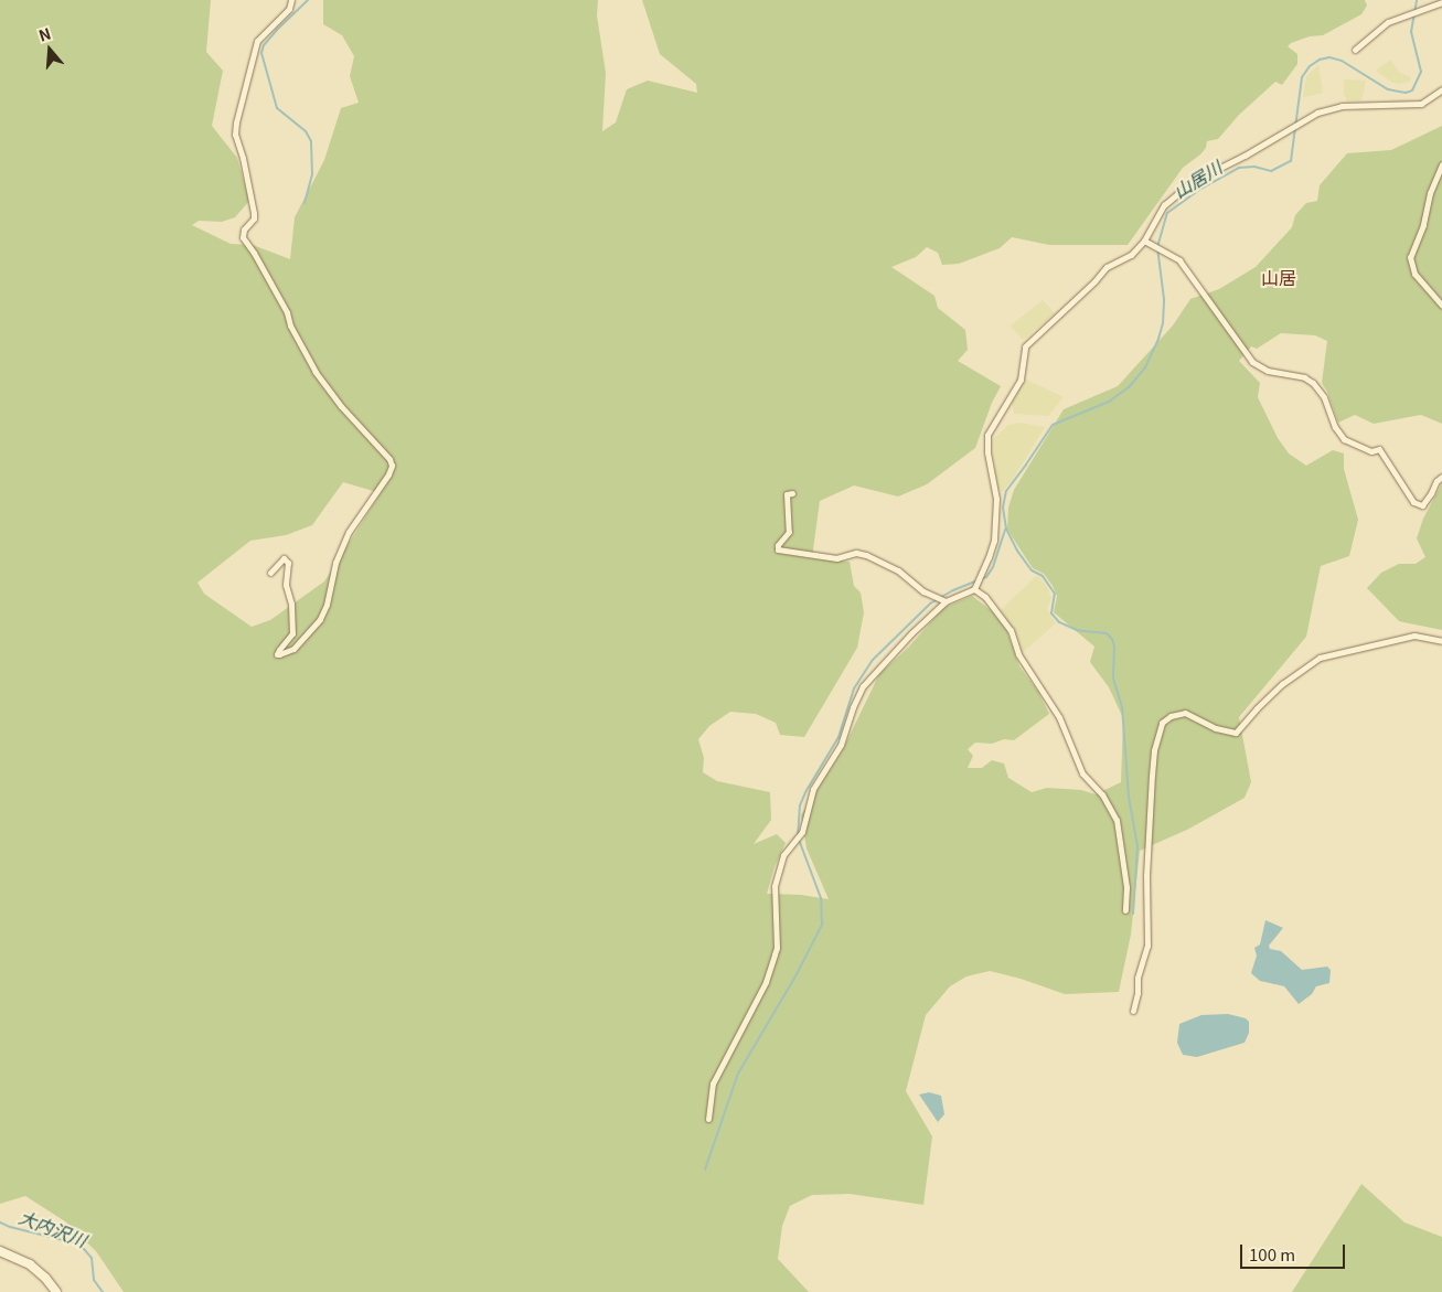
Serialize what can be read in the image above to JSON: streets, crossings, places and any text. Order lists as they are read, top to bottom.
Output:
{
  "districts": ["山居"],
  "water": ["山居川", "大内沢川"],
  "scale_bar": "100 m",
  "north": "top"
}
